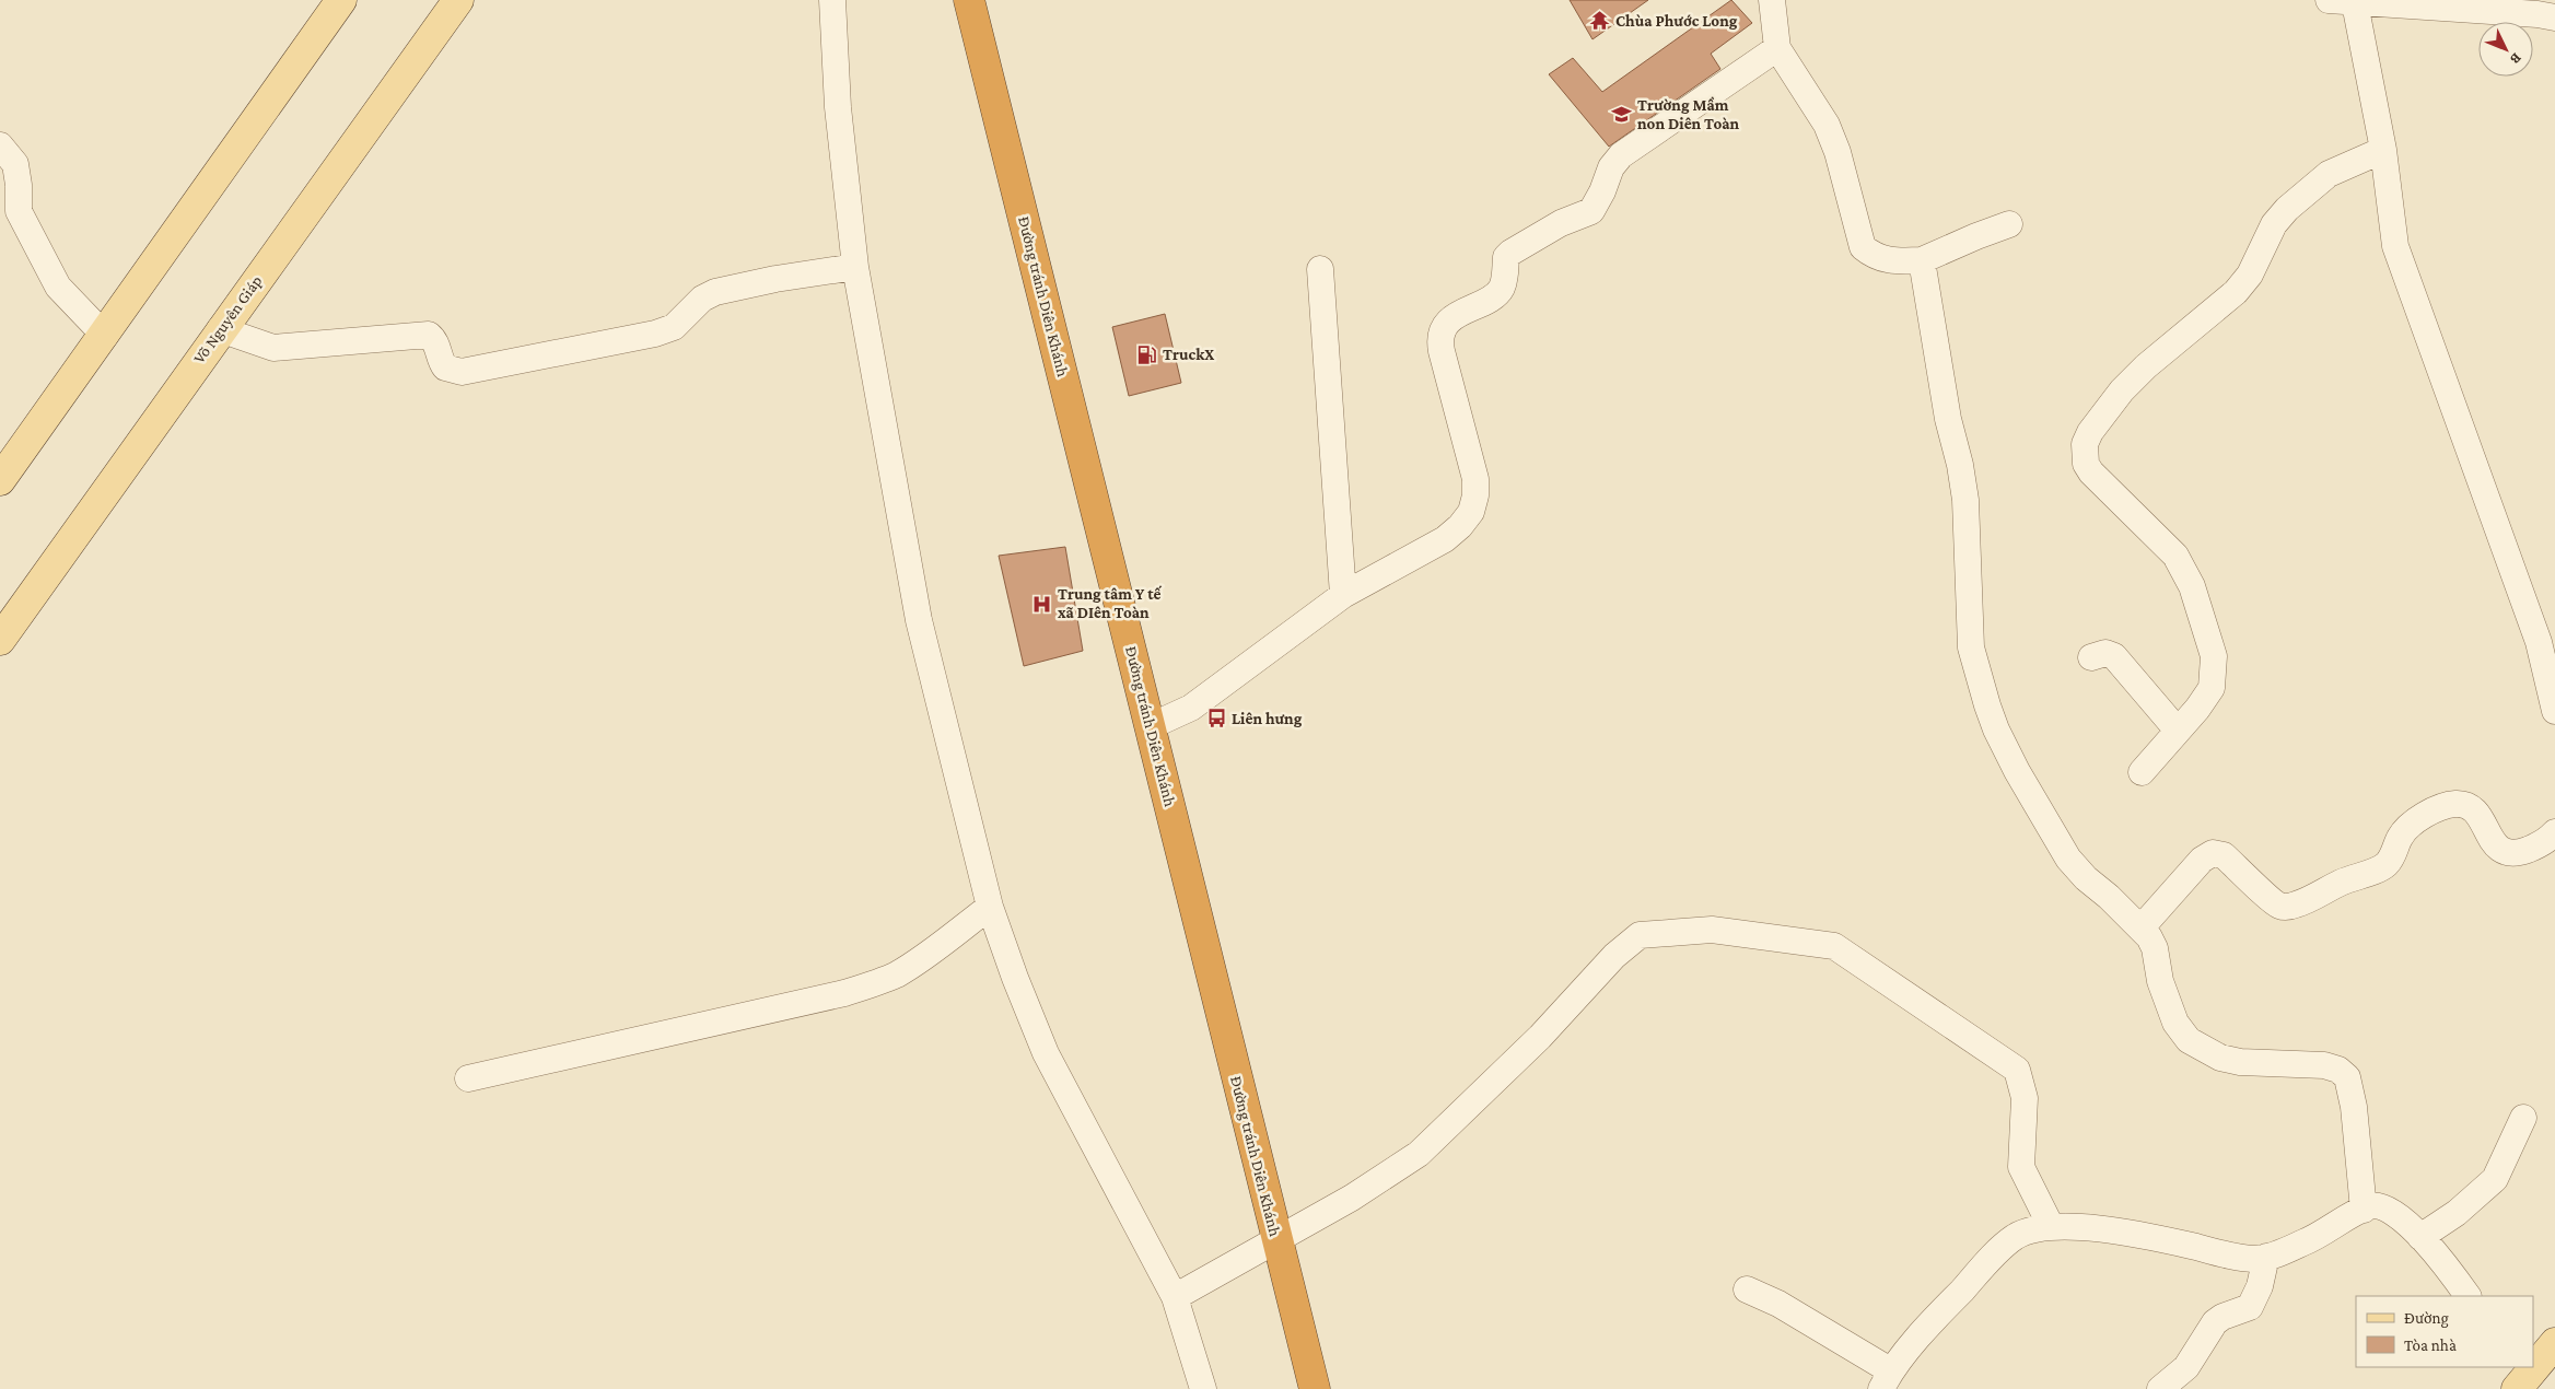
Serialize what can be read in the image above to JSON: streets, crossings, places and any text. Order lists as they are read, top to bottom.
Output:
{
  "streets": {
    "highway": ["Đường tránh Diên Khánh"],
    "main road": ["Võ Nguyên Giáp"]
  },
  "places": {
    "temple": ["Chùa Phước Long"],
    "school or university": ["Trường Mầm non Diên Toàn"],
    "fuel station": ["TruckX"],
    "hospital": ["Trung tâm Y tế xã DIên Toàn"],
    "bus stop": ["Liên hưng"]
  },
  "legend": ["Đường", "Tòa nhà"],
  "north": "bottom right"
}
